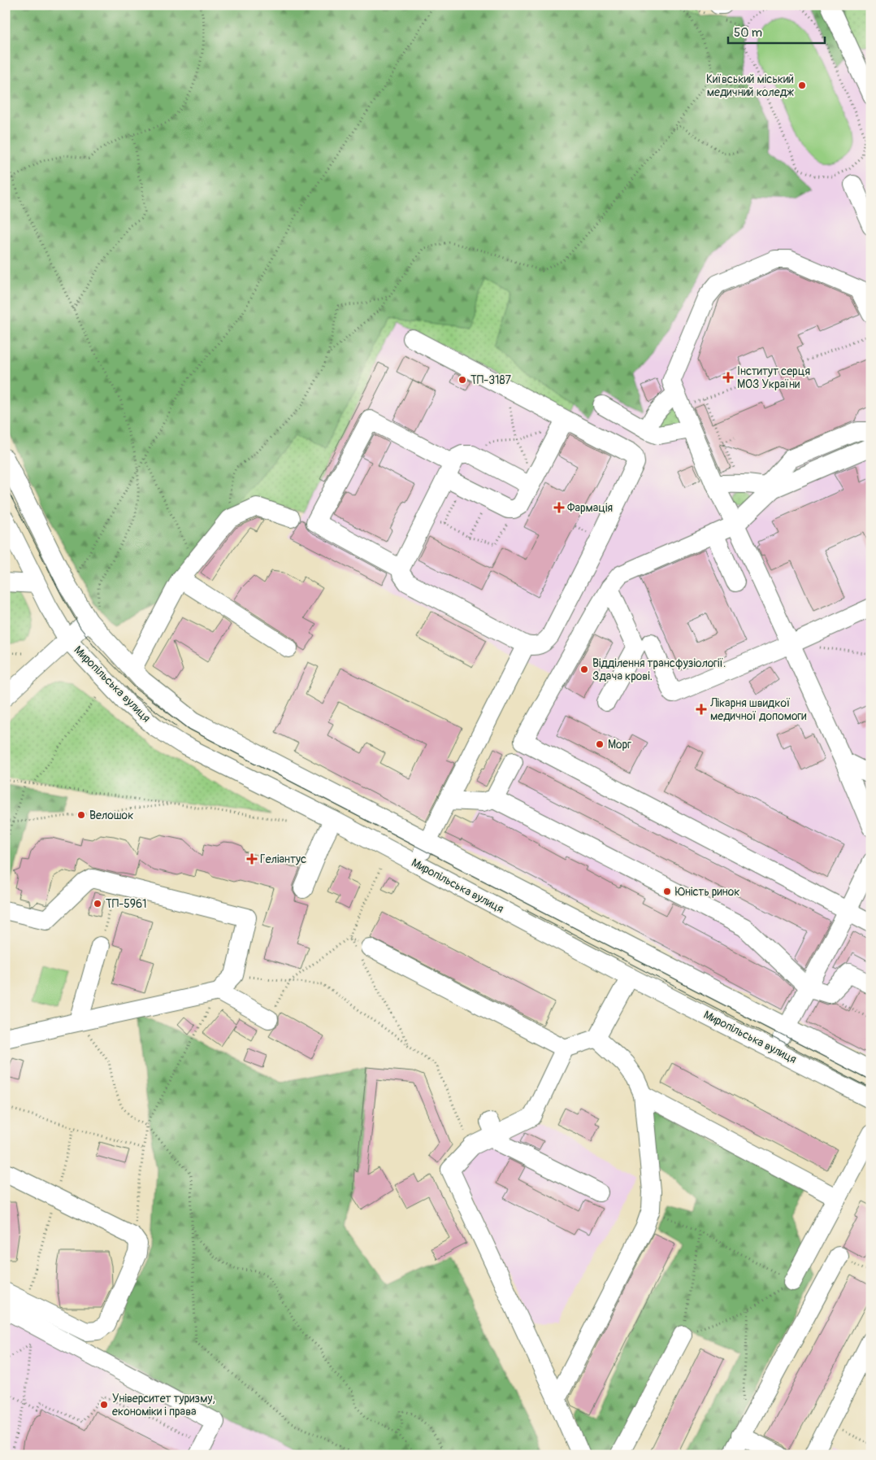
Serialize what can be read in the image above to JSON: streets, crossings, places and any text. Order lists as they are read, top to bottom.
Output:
{
  "streets": {
    "street": ["Миропільська вулиця"]
  },
  "places": {
    "other": [
      "Київський міський медичний коледж",
      "ТП-3187",
      "Відділення трансфузіології. Здача крові.",
      "Морг",
      "Велошок",
      "Юність ринок",
      "ТП-5961",
      "Університет туризму, економіки і права"
    ],
    "health": [
      "Інститут серця МОЗ України",
      "Фармація",
      "Лікарня швидкої медичної допомоги",
      "Геліантус"
    ]
  },
  "scale_bar": "50 m"
}
